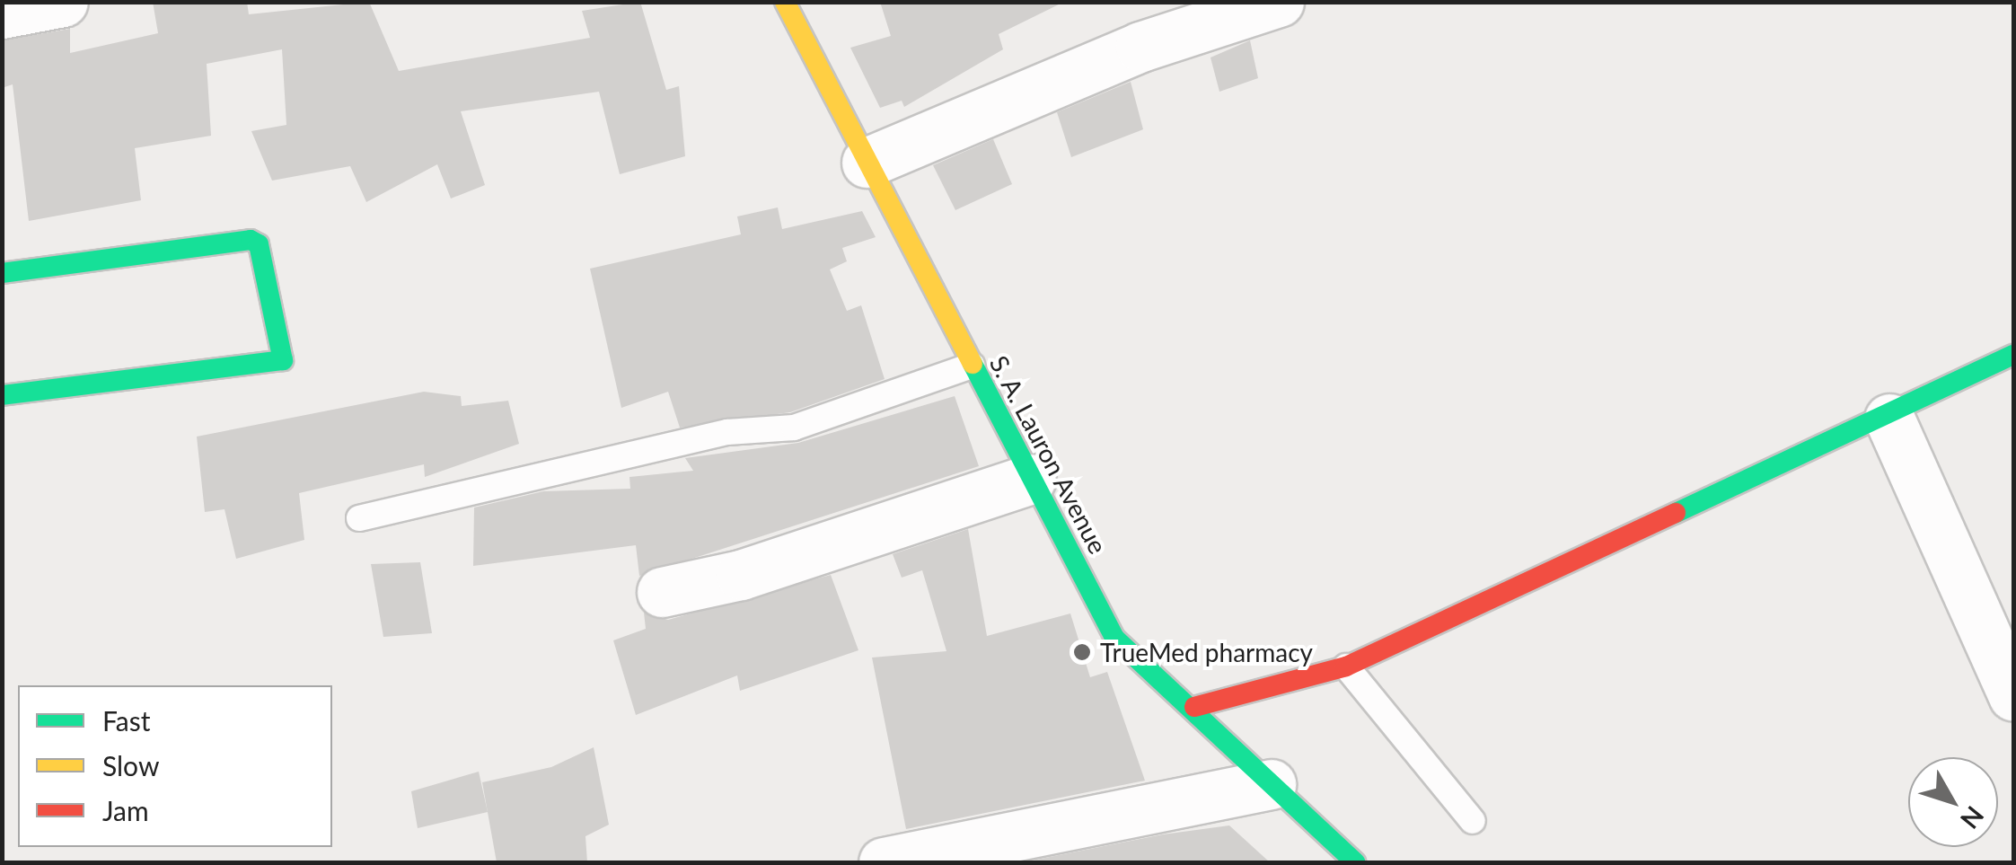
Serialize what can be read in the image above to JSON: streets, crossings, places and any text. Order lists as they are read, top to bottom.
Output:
{
  "streets": {
    "main road": ["S. A. Lauron Avenue"]
  },
  "places": ["TrueMed pharmacy"],
  "legend": ["Fast", "Slow", "Jam"],
  "north": "bottom right"
}
